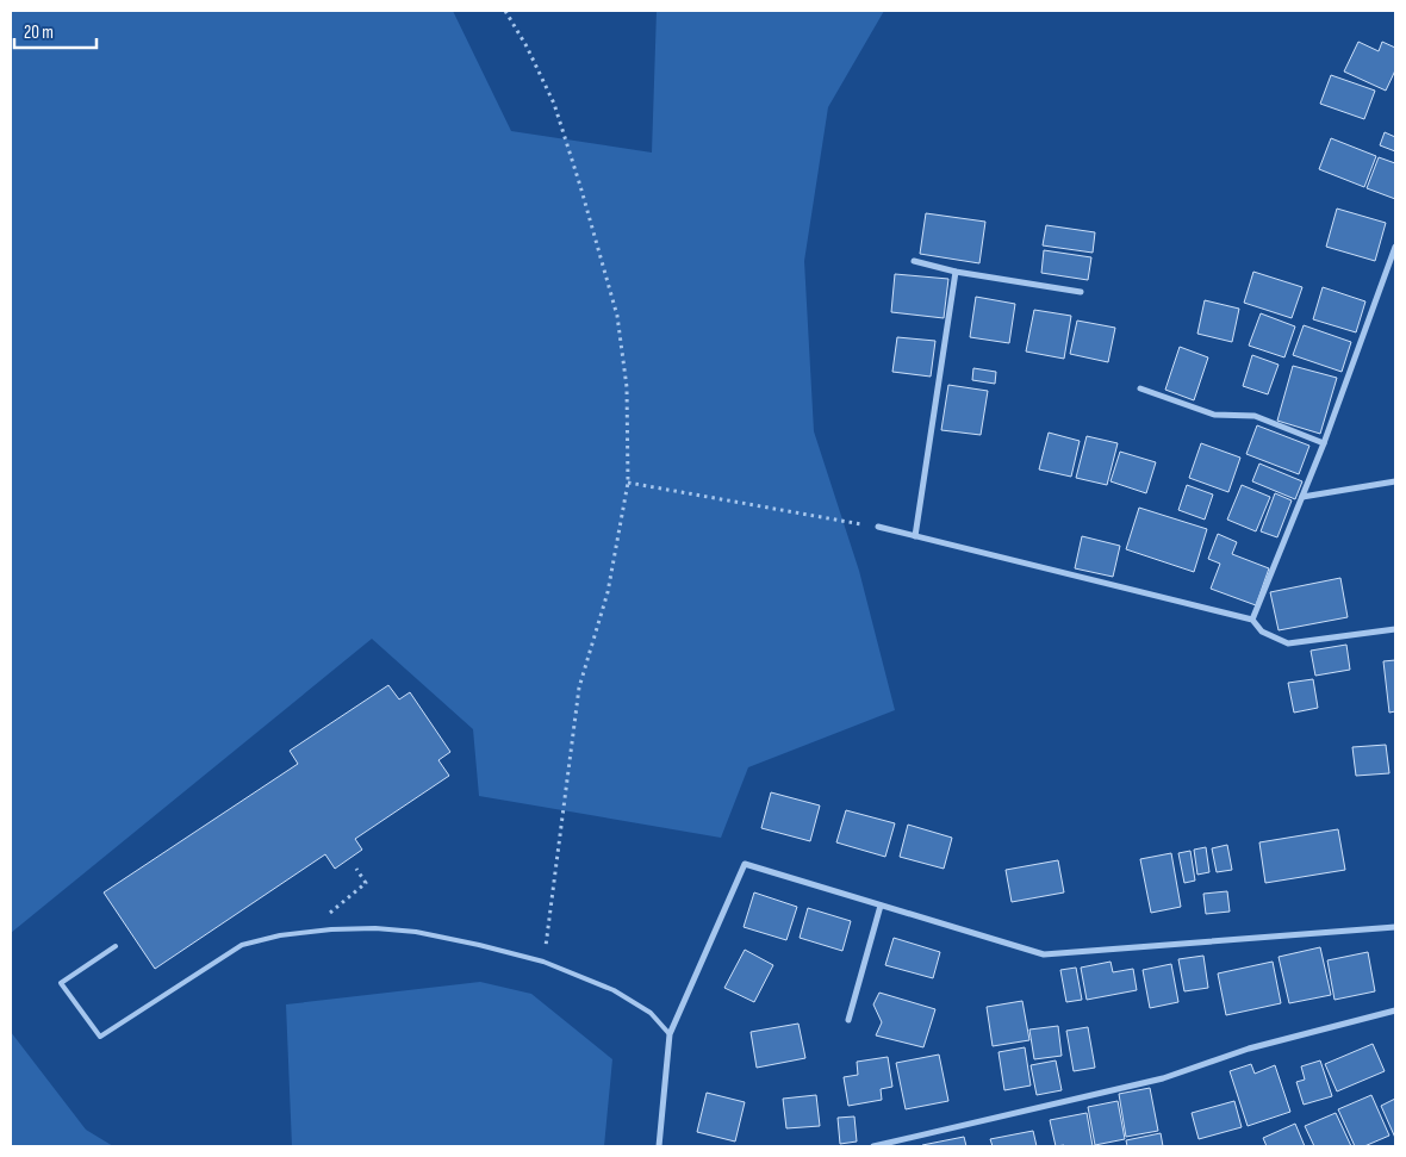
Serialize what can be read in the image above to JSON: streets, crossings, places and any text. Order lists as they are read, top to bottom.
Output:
{
  "scale_bar": "20 m"
}
